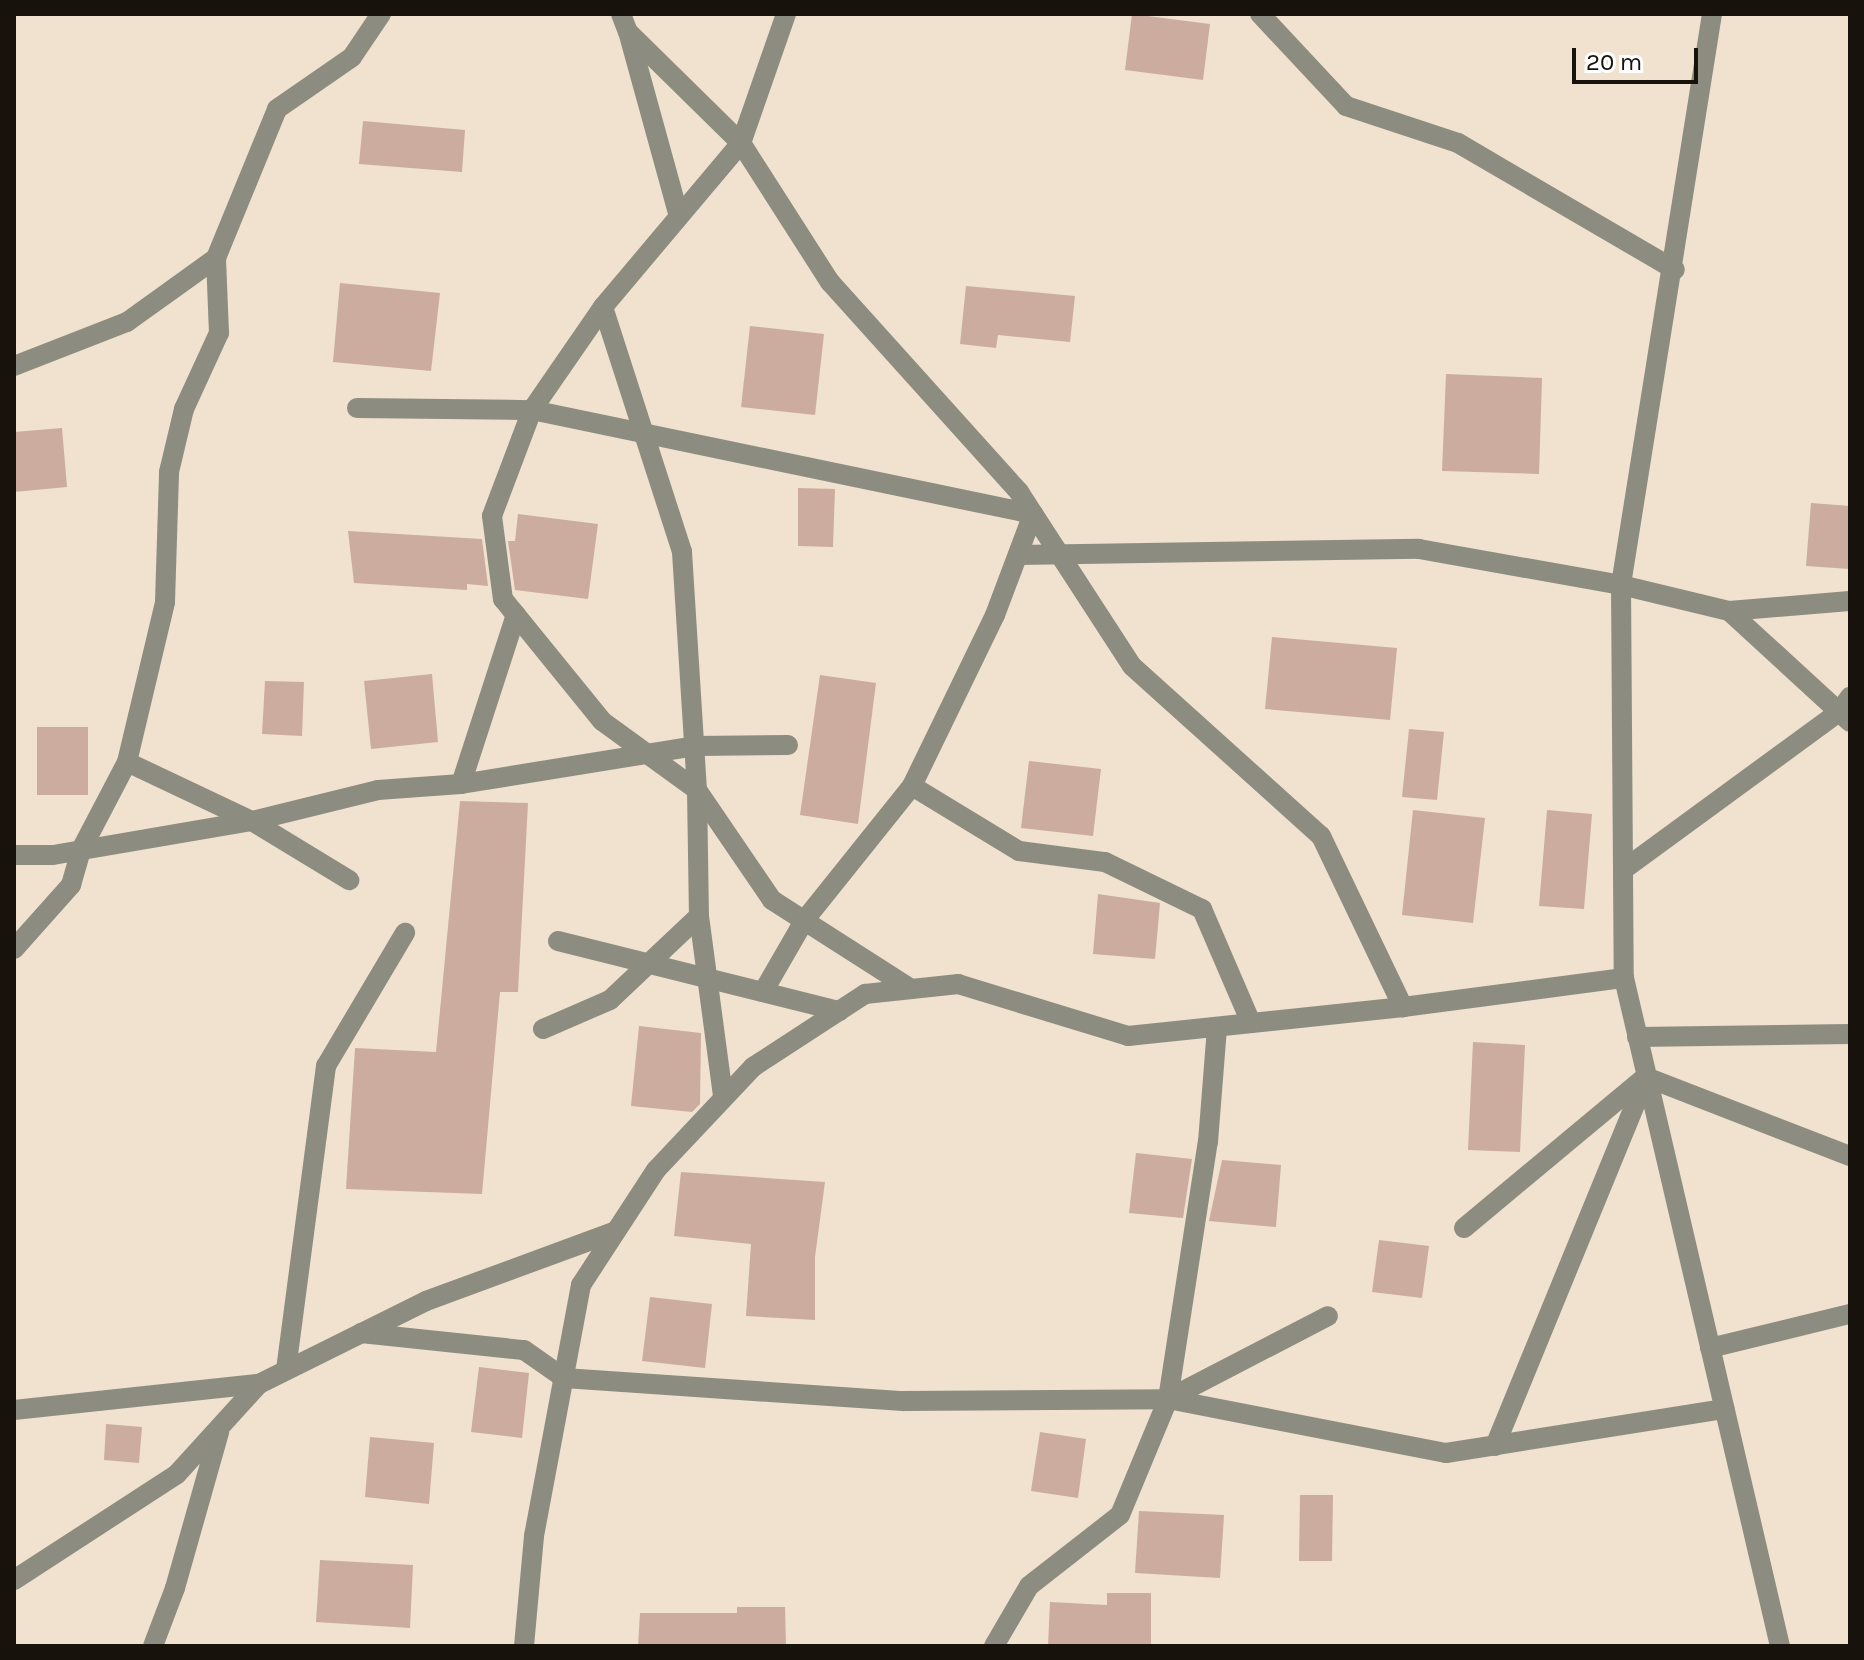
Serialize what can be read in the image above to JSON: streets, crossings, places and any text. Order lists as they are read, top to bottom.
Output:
{
  "scale_bar": "20 m"
}
